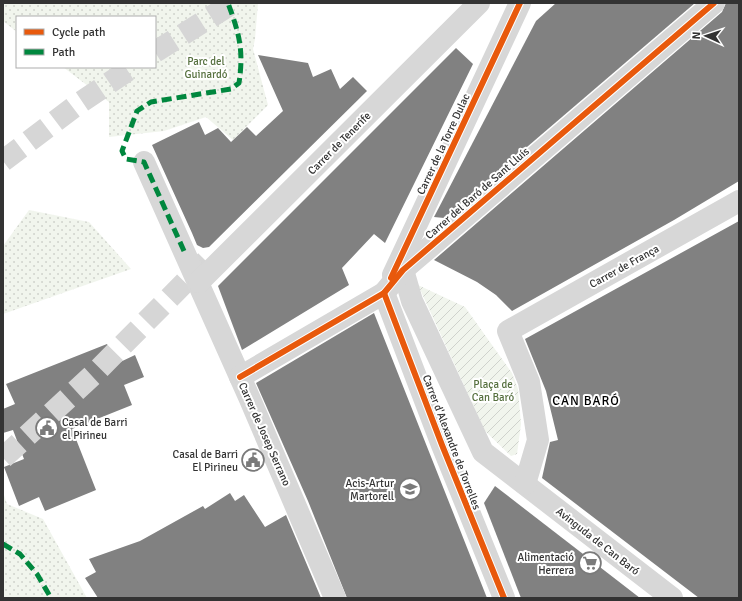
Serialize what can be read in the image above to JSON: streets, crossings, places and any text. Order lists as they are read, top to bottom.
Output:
{
  "streets": {
    "street": [
      "Carrer de Tenerife",
      "Carrer de la Torre Dulac",
      "Carrer del Baró de Sant Lluís",
      "Carrer de França",
      "Carrer de Josep Serrano",
      "Carrer d'Alexandre de Torrelles",
      "Avinguda de Can Baró"
    ]
  },
  "crossings": [
    ["Carrer de Tenerife", "Carrer de Josep Serrano"],
    ["Carrer de la Torre Dulac", "Carrer del Baró de Sant Lluís"],
    ["Carrer de la Torre Dulac", "Carrer d'Alexandre de Torrelles"],
    ["Carrer del Baró de Sant Lluís", "Carrer de Josep Serrano"],
    ["Carrer del Baró de Sant Lluís", "Carrer d'Alexandre de Torrelles"],
    ["Carrer de França", "Avinguda de Can Baró"]
  ],
  "districts": ["CAN BARÓ"],
  "parks": ["Parc del Guinardó", "Plaça de Can Baró"],
  "places": {
    "public building": ["Casal de Barri el Pirineu", "Casal de Barri El Pirineu"],
    "school or university": ["Acis-Artur Martorell"],
    "supermarket": ["Alimentació Herrera"]
  },
  "legend": ["Cycle path", "Path"],
  "north": "left"
}
